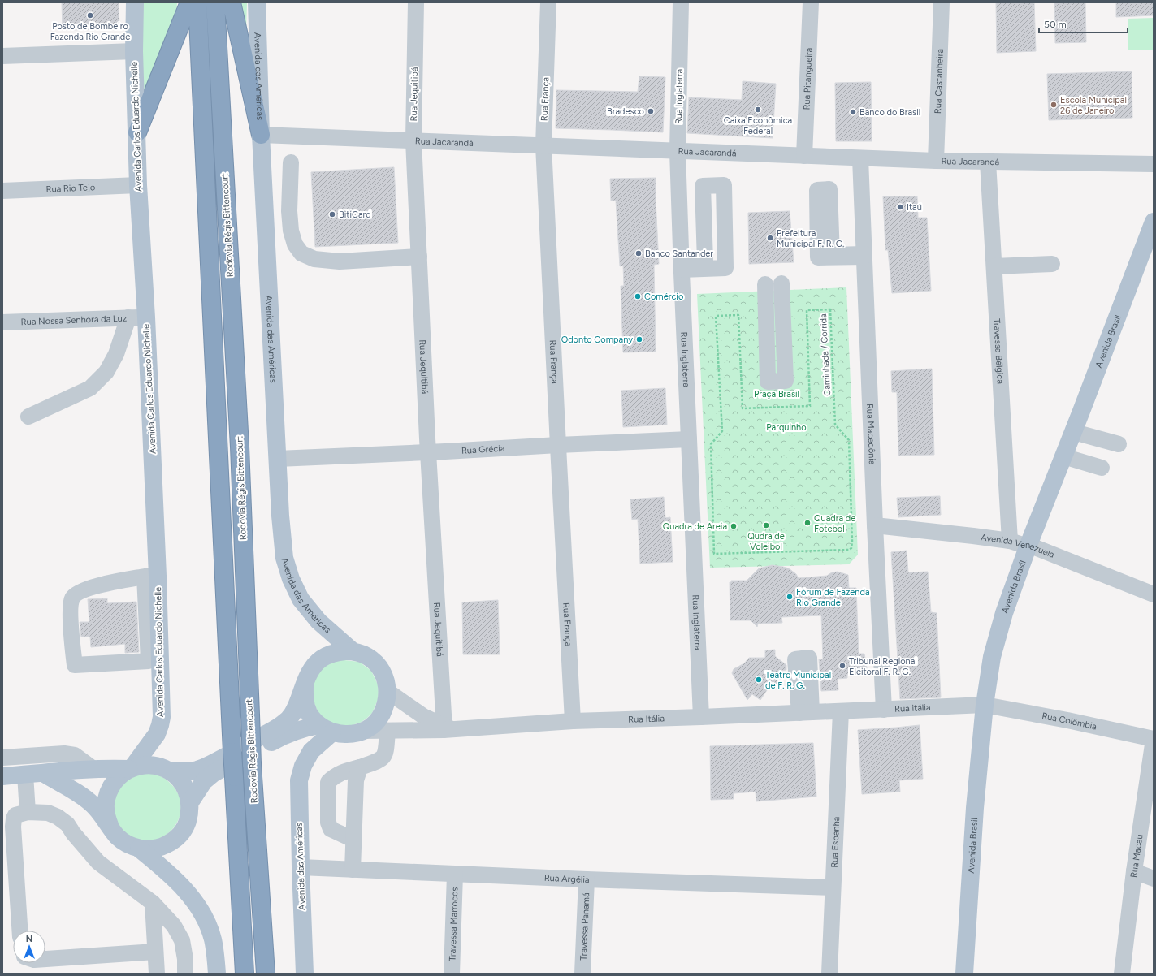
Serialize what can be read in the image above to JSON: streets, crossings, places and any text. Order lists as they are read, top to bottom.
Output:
{
  "streets": {
    "highway": ["Rodovia Régis Bittencourt"],
    "main road": ["Avenida das Américas", "Avenida Carlos Eduardo Nichelle", "Avenida Brasil"],
    "street": [
      "Rua Pitangueira",
      "Rua Castanheira",
      "Rua Jequitibá",
      "Rua Inglaterra",
      "Rua França",
      "Rua Jacarandá",
      "Rua Rio Tejo",
      "Rua Nossa Senhora da Luz",
      "Travessa Bélgica",
      "Rua Macedônia",
      "Rua Grécia",
      "Avenida Venezuela",
      "Rua itália",
      "Rua Itália",
      "Rua Colômbia",
      "Rua Espanha",
      "Rua Macau",
      "Rua Argélia",
      "Travessa Marrocos",
      "Travessa Panamá"
    ],
    "path": ["Caminhada / Corrida"]
  },
  "crossings": [
    ["Avenida das Américas", "Rua Jacarandá"],
    ["Avenida das Américas", "Rua Grécia"],
    ["Avenida das Américas", "Rua Itália"],
    ["Avenida das Américas", "Rua Argélia"],
    ["Rua Pitangueira", "Rua Jacarandá"],
    ["Rua Castanheira", "Rua Jacarandá"],
    ["Rua Jequitibá", "Rua Jacarandá"],
    ["Rua Jequitibá", "Rua Grécia"],
    ["Rua Jequitibá", "Rua Itália"],
    ["Rua Inglaterra", "Rua Jacarandá"],
    ["Rua Inglaterra", "Rua Grécia"],
    ["Rua Inglaterra", "Rua Itália"],
    ["Rua França", "Rua Jacarandá"],
    ["Rua França", "Rua Grécia"],
    ["Rua França", "Rua Itália"],
    ["Avenida Carlos Eduardo Nichelle", "Rua Rio Tejo"],
    ["Avenida Carlos Eduardo Nichelle", "Rua Nossa Senhora da Luz"],
    ["Rua Jacarandá", "Travessa Bélgica"],
    ["Rua Jacarandá", "Rua Macedônia"],
    ["Avenida Brasil", "Avenida Venezuela"],
    ["Avenida Brasil", "Rua itália"],
    ["Avenida Brasil", "Rua Colômbia"],
    ["Travessa Bélgica", "Avenida Venezuela"],
    ["Rua Macedônia", "Avenida Venezuela"],
    ["Rua Macedônia", "Rua itália"],
    ["Rua itália", "Rua Itália"],
    ["Rua itália", "Rua Colômbia"],
    ["Rua itália", "Rua Espanha"],
    ["Rua Itália", "Rua Espanha"],
    ["Rua Colômbia", "Rua Macau"],
    ["Rua Espanha", "Rua Argélia"],
    ["Rua Argélia", "Travessa Marrocos"],
    ["Rua Argélia", "Travessa Panamá"]
  ],
  "parks": ["Praça Brasil", "Parquinho"],
  "places": [
    "Posto de Bombeiro Fazenda Rio Grande",
    "Escola Municipal 26 de Janeiro",
    "Caixa Econômica Federal",
    "Bradesco",
    "Banco do Brasil",
    "Itaú",
    "BitiCard",
    "Prefeitura Municipal F. R. G.",
    "Banco Santander",
    "Comércio",
    "Odonto Company",
    "Quadra de Fotebol",
    "Qudra de Voleibol",
    "Quadra de Areia",
    "Fórum de Fazenda Rio Grande",
    "Tribunal Regional Eleitoral F. R. G.",
    "Teatro Municipal de F. R. G."
  ],
  "scale_bar": "50 m",
  "north": "top"
}
